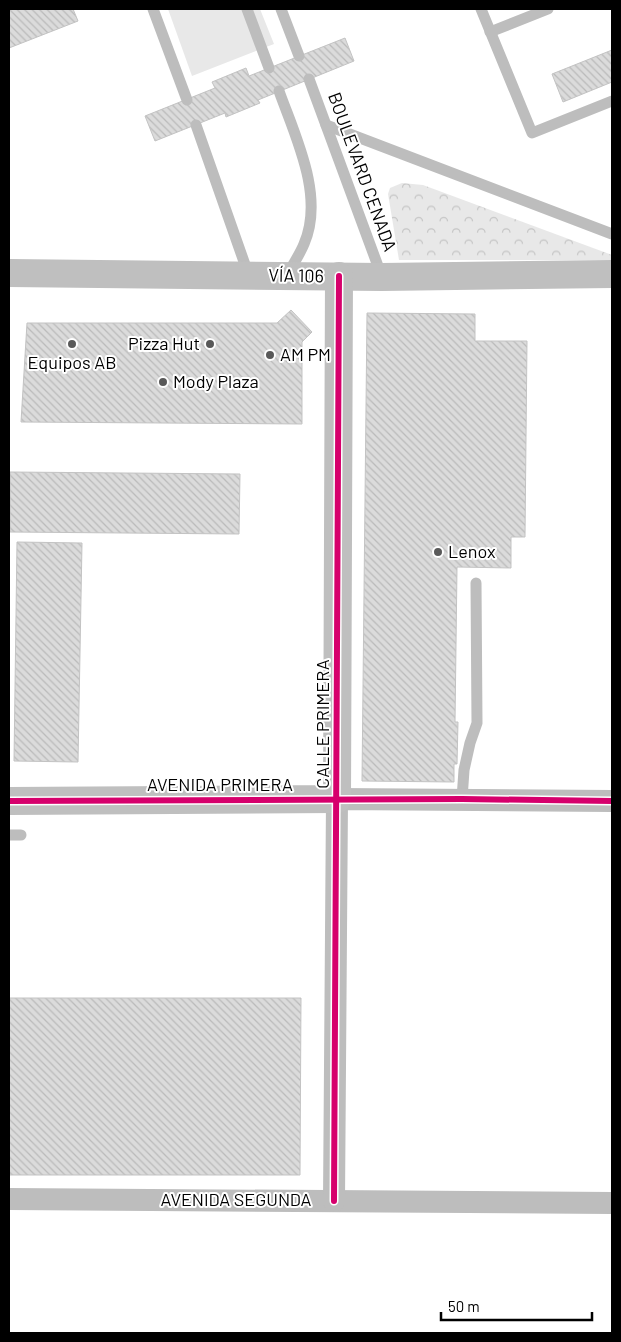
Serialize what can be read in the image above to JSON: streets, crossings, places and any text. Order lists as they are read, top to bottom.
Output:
{
  "streets": {
    "street": [
      "VÍA 106",
      "CALLE PRIMERA",
      "AVENIDA PRIMERA",
      "AVENIDA SEGUNDA"
    ],
    "lane": ["BOULEVARD CENADA"]
  },
  "crossings": [
    ["BOULEVARD CENADA", "VÍA 106"],
    ["VÍA 106", "CALLE PRIMERA"],
    ["CALLE PRIMERA", "AVENIDA PRIMERA"],
    ["CALLE PRIMERA", "AVENIDA SEGUNDA"]
  ],
  "places": [
    "Equipos AB",
    "Pizza Hut",
    "AM PM",
    "Mody Plaza",
    "Lenox"
  ],
  "scale_bar": "50 m"
}
